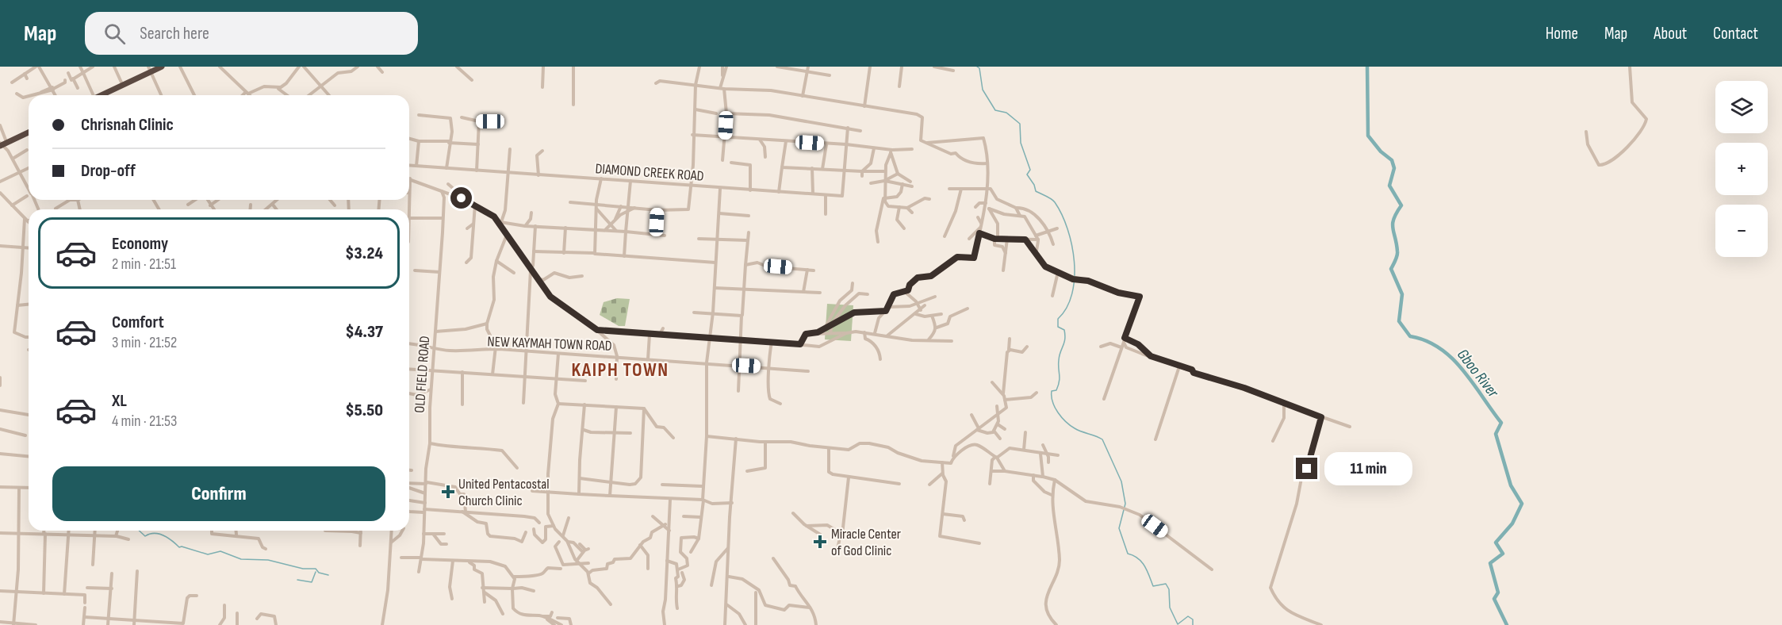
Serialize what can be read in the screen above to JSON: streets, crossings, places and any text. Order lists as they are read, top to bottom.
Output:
{
  "streets": {
    "street": ["DIAMOND CREEK ROAD", "NEW KAYMAH TOWN ROAD", "OLD FIELD ROAD"]
  },
  "crossings": [
    ["NEW KAYMAH TOWN ROAD", "OLD FIELD ROAD"]
  ],
  "districts": ["KAIPH TOWN"],
  "water": ["Gboo River"],
  "places": {
    "health": ["United Pentacostal Church Clinic", "Miracle Center of God Clinic"]
  },
  "page": {
    "header": "Map",
    "search": "Search here",
    "nav": [
      "Home",
      "Map",
      "About",
      "Contact"
    ],
    "map_buttons": ["+", "−"],
    "banner": ["Chrisnah Clinic", "Drop-off"],
    "list": [
      {
        "name": "Economy",
        "note": "2 min · 21:51",
        "value": "$3.24"
      },
      {
        "name": "Comfort",
        "note": "3 min · 21:52",
        "value": "$4.37"
      },
      {
        "name": "XL",
        "note": "4 min · 21:53",
        "value": "$5.50"
      }
    ],
    "bubble": "11 min",
    "buttons": "Confirm"
  }
}
